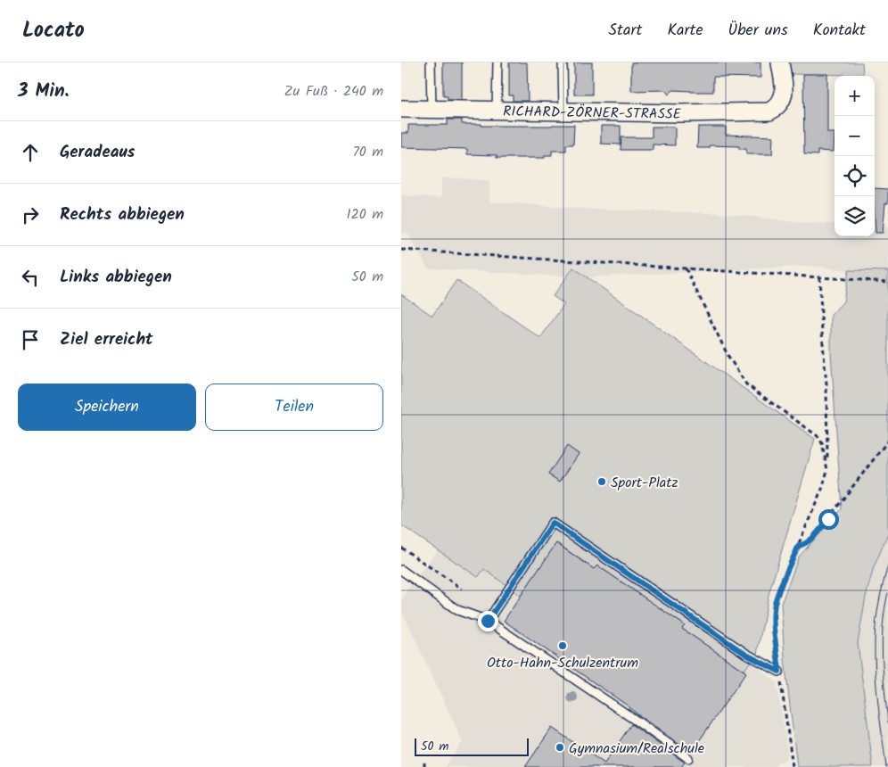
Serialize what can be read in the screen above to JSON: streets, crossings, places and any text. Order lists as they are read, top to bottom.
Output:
{
  "streets": {
    "street": ["RICHARD-ZÖRNER-STRASSE"]
  },
  "places": ["Sport-Platz", "Otto-Hahn-Schulzentrum", "Gymnasium/Realschule"],
  "scale_bar": "50 m",
  "page": {
    "header": "Locato",
    "nav": [
      "Start",
      "Karte",
      "Über uns",
      "Kontakt"
    ],
    "heading": ["3 Min.", "Zu Fuß · 240 m"],
    "map_buttons": ["+", "−"],
    "list": [
      ["Geradeaus", "70 m"],
      ["Rechts abbiegen", "120 m"],
      ["Links abbiegen", "50 m"],
      "Ziel erreicht"
    ],
    "buttons": ["Speichern", "Teilen"],
    "scale": "50 m"
  }
}
